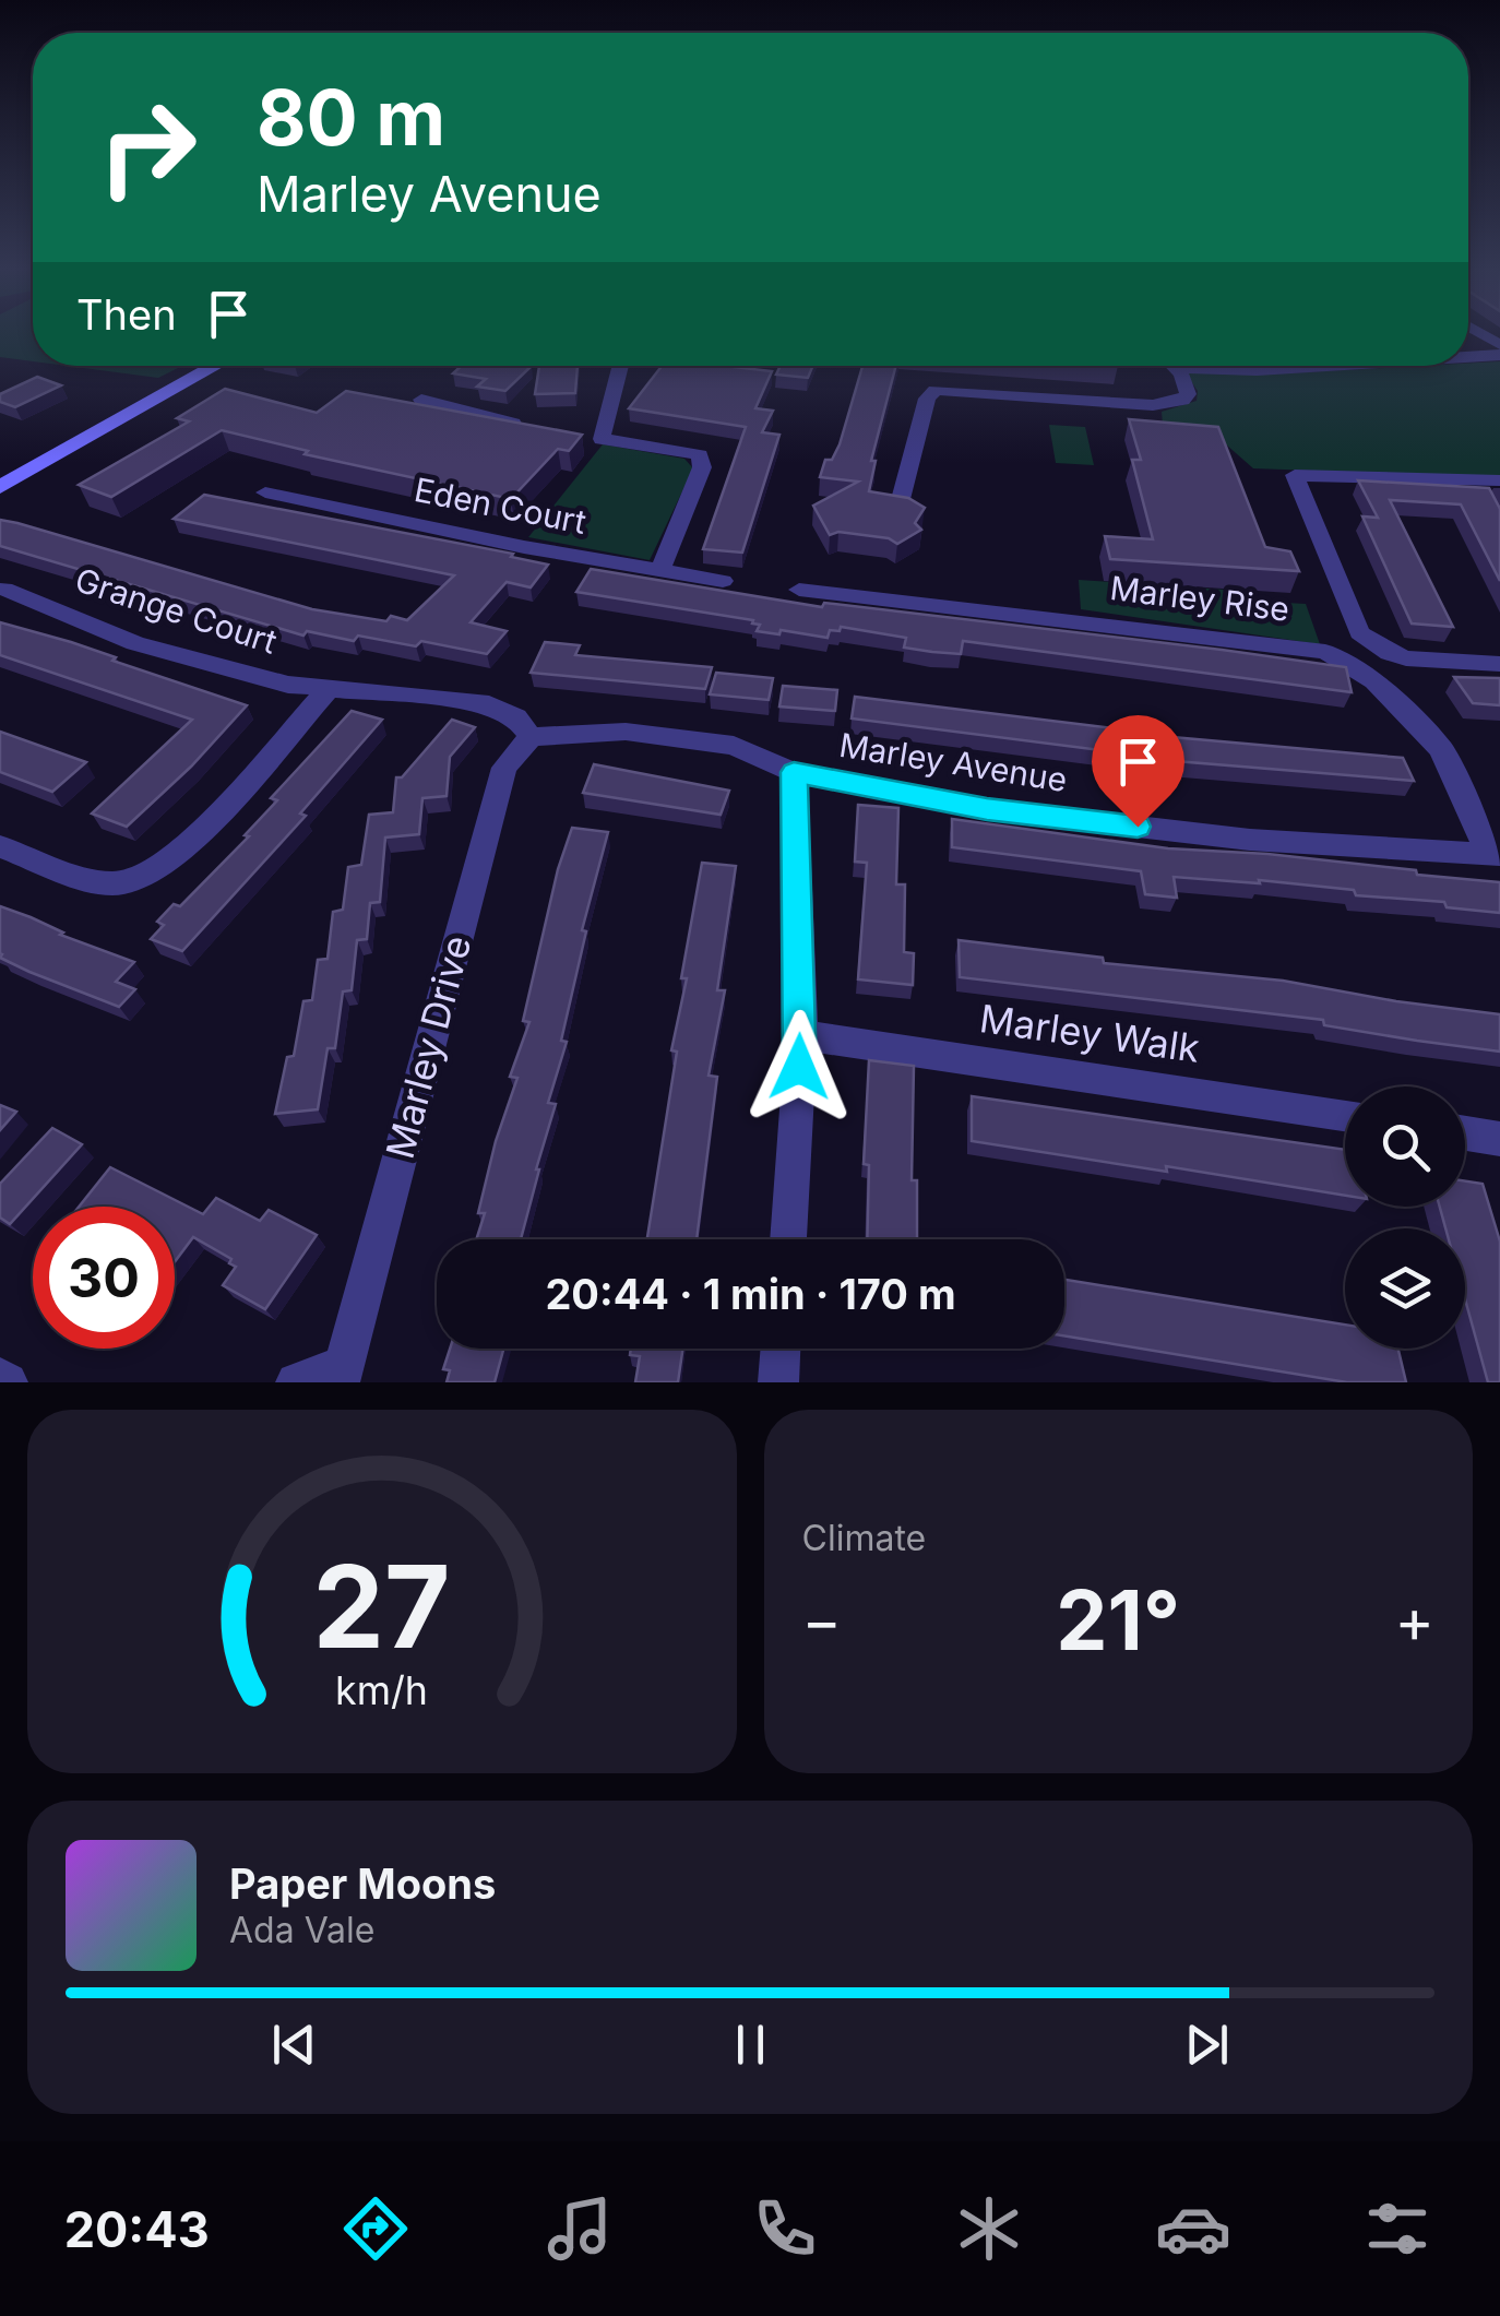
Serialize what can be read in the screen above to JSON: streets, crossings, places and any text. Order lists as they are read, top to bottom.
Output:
{
  "streets": {
    "street": [
      "Eden Court",
      "Marley Rise",
      "Grange Court",
      "Marley Avenue",
      "Marley Walk",
      "Marley Drive"
    ]
  },
  "crossings": [
    ["Marley Rise", "Marley Avenue"],
    ["Grange Court", "Marley Avenue"],
    ["Grange Court", "Marley Drive"],
    ["Marley Avenue", "Marley Drive"]
  ],
  "page": {
    "turn": ["80 m", "Marley Avenue"],
    "then": "Then",
    "limit": "30",
    "trip": "20:44 · 1 min · 170 m",
    "tile": "Climate",
    "heat": ["−", "21°", "+"],
    "song": ["Paper Moons", "Ada Vale"],
    "tabs": "20:43",
    "gauge": ["27", "km/h"]
  }
}
